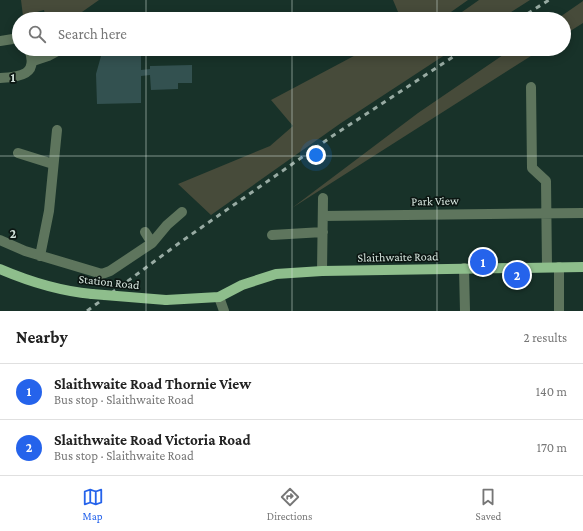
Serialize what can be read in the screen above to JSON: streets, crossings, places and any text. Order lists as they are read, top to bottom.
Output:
{
  "streets": {
    "main road": ["Slaithwaite Road", "Station Road"],
    "street": ["Park View"]
  },
  "crossings": [
    ["Slaithwaite Road", "Station Road"]
  ],
  "page": {
    "search": "Search here",
    "pins": ["1", "2"],
    "heading": ["Nearby", "2 results"],
    "list": [
      {
        "mark": "1",
        "name": "Slaithwaite Road Thornie View",
        "note": "Bus stop · Slaithwaite Road",
        "value": "140 m"
      },
      {
        "mark": "2",
        "name": "Slaithwaite Road Victoria Road",
        "note": "Bus stop · Slaithwaite Road",
        "value": "170 m"
      }
    ],
    "nav": ["Map", "Directions", "Saved"]
  },
  "grid": {
    "rows": ["1", "2"]
  }
}
